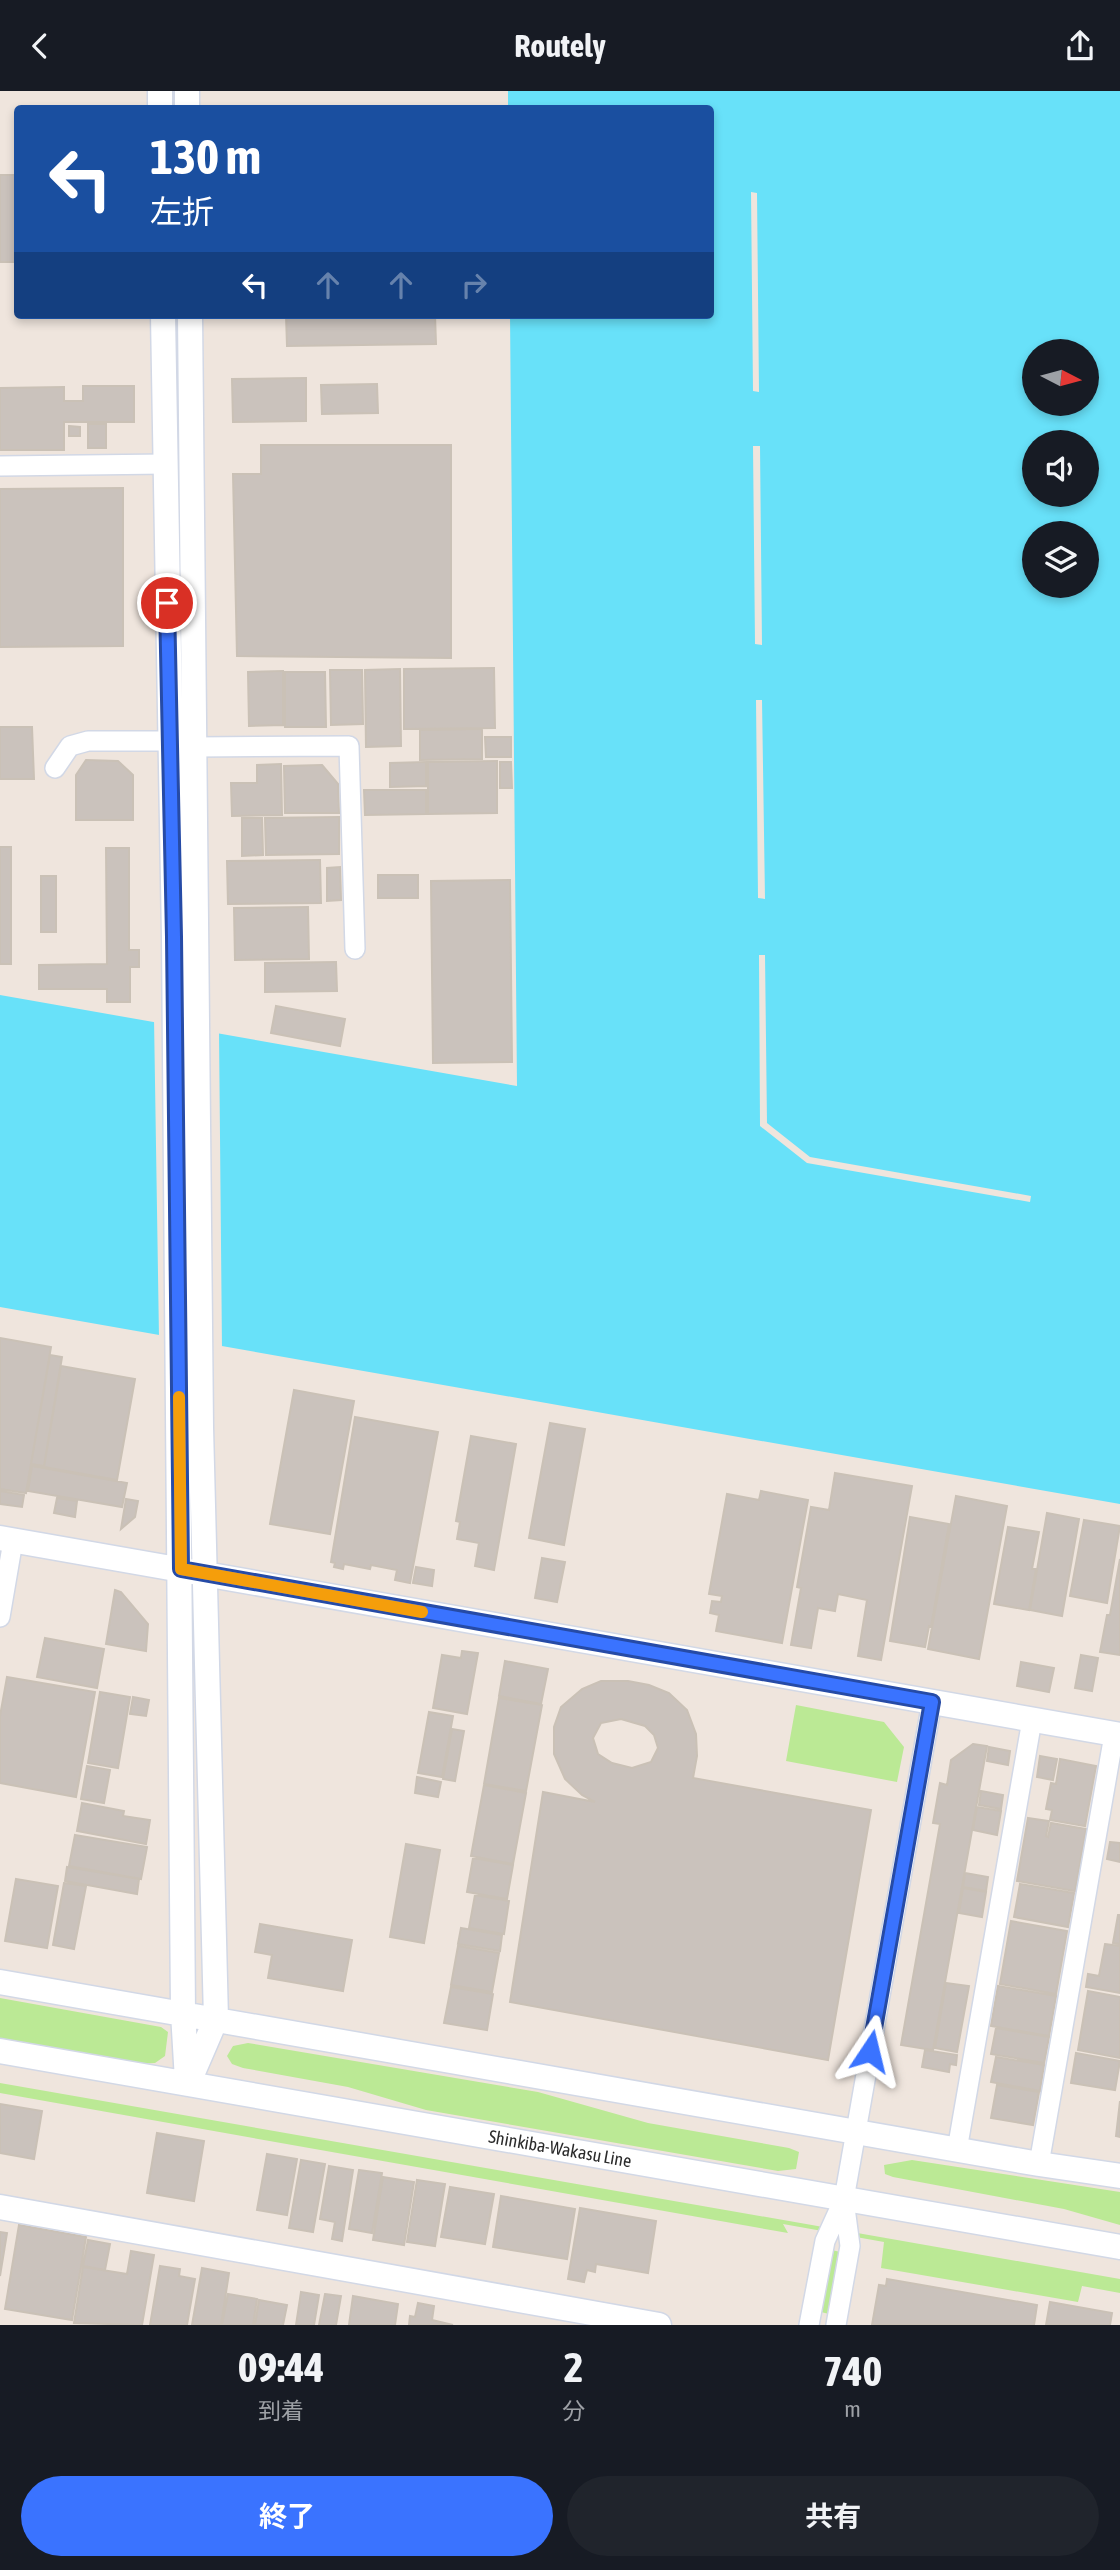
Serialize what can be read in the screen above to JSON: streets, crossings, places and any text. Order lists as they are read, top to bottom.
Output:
{
  "streets": {
    "street": ["Shinkiba-Wakasu Line"]
  },
  "north": "right",
  "page": {
    "header": "Routely",
    "turn": ["130 m", "左折"],
    "eta": [
      "09:44",
      "到着",
      "2",
      "分",
      "740",
      "m"
    ],
    "buttons": ["終了", "共有"]
  }
}
